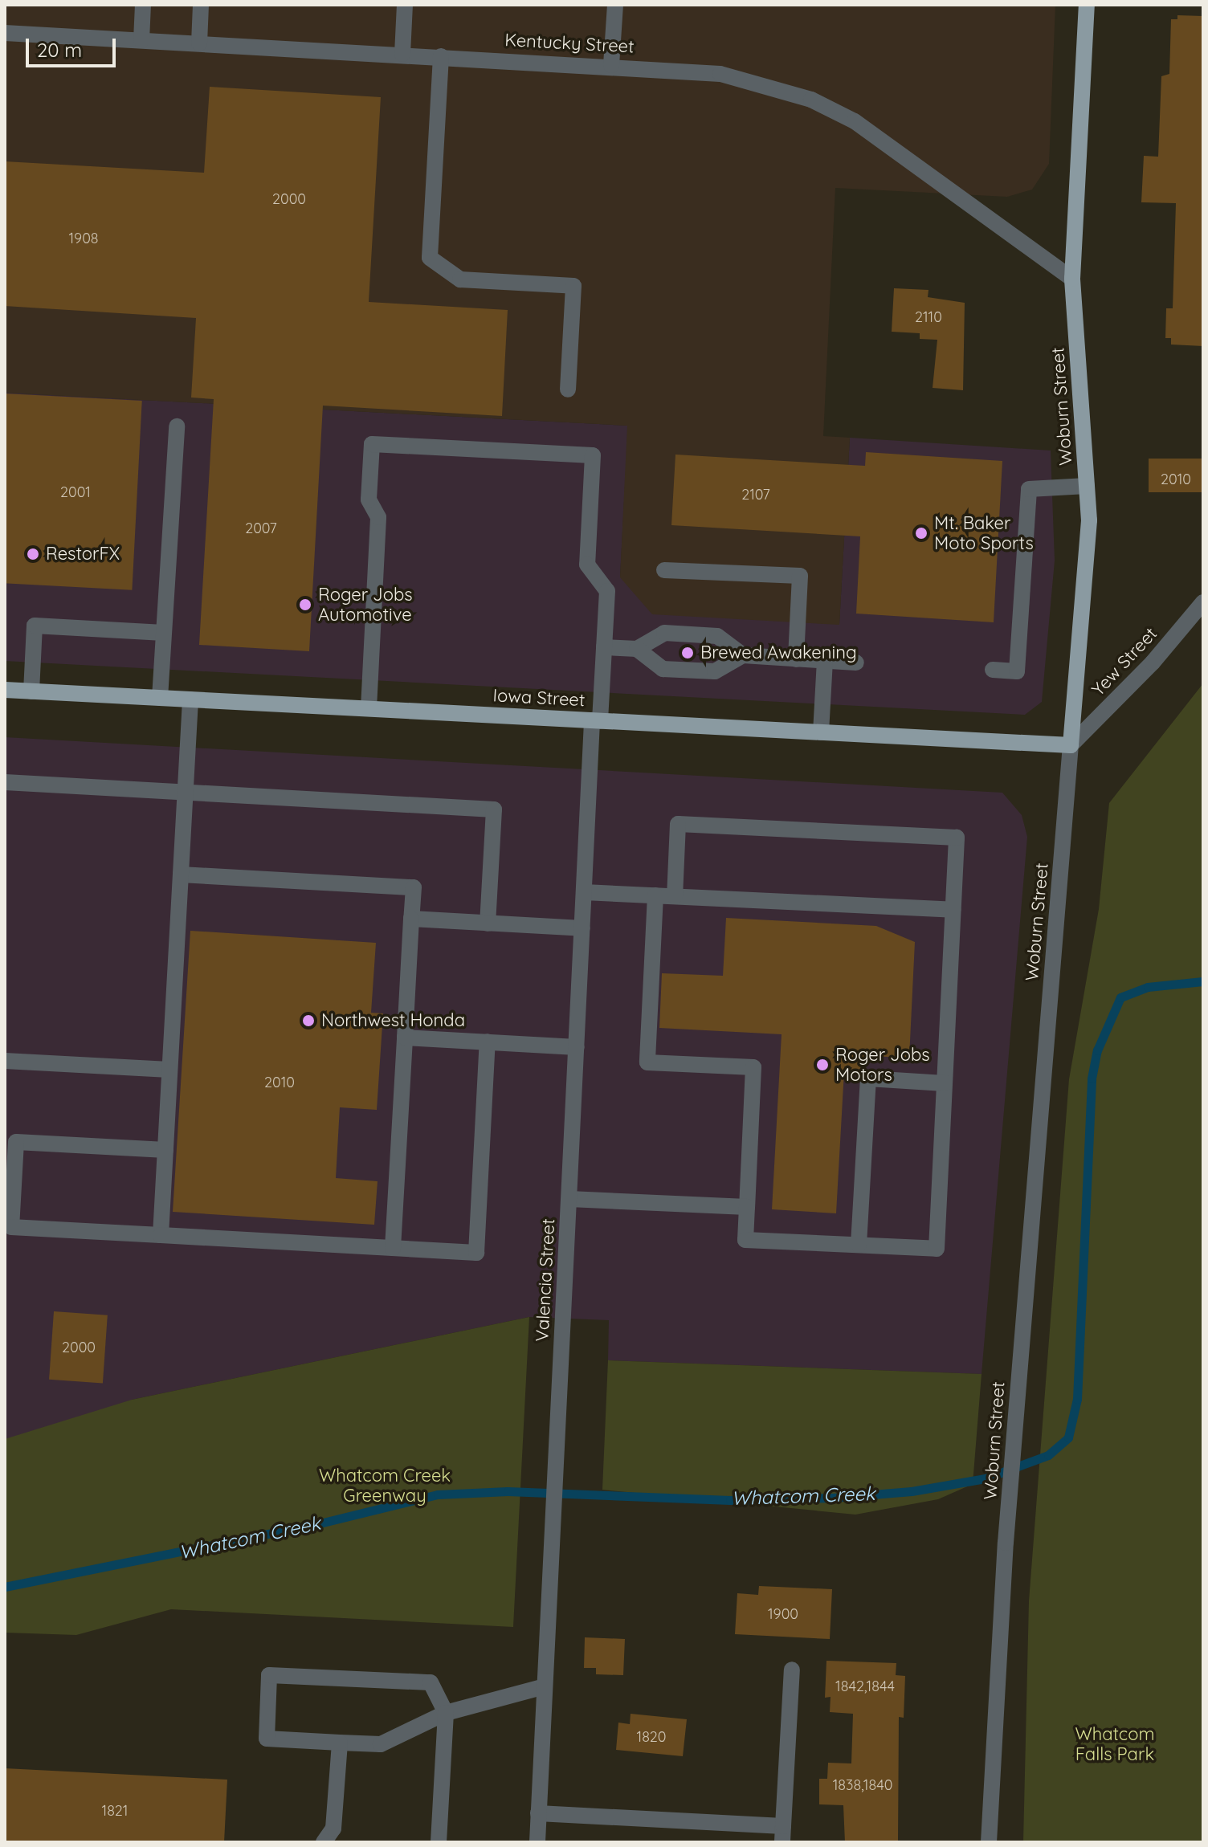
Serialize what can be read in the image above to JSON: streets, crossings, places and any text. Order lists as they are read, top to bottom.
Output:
{
  "streets": {
    "main road": ["Woburn Street", "Iowa Street"],
    "street": ["Kentucky Street", "Yew Street", "Valencia Street"]
  },
  "crossings": [
    ["Kentucky Street", "Woburn Street"],
    ["Woburn Street", "Yew Street"],
    ["Woburn Street", "Iowa Street"],
    ["Yew Street", "Iowa Street"],
    ["Iowa Street", "Valencia Street"]
  ],
  "water": ["Whatcom Creek"],
  "parks": ["Whatcom Creek Greenway", "Whatcom Falls Park"],
  "places": [
    "Mt. Baker Moto Sports",
    "RestorFX",
    "Roger Jobs Automotive",
    "Brewed Awakening",
    "Northwest Honda",
    "Roger Jobs Motors"
  ],
  "house_numbers": [
    "2000",
    "1908",
    "2110",
    "2010",
    "2001",
    "2107",
    "2007",
    "2010",
    "2000",
    "1900",
    "1842,1844",
    "1820",
    "1838,1840",
    "1821"
  ],
  "scale_bar": "20 m"
}
